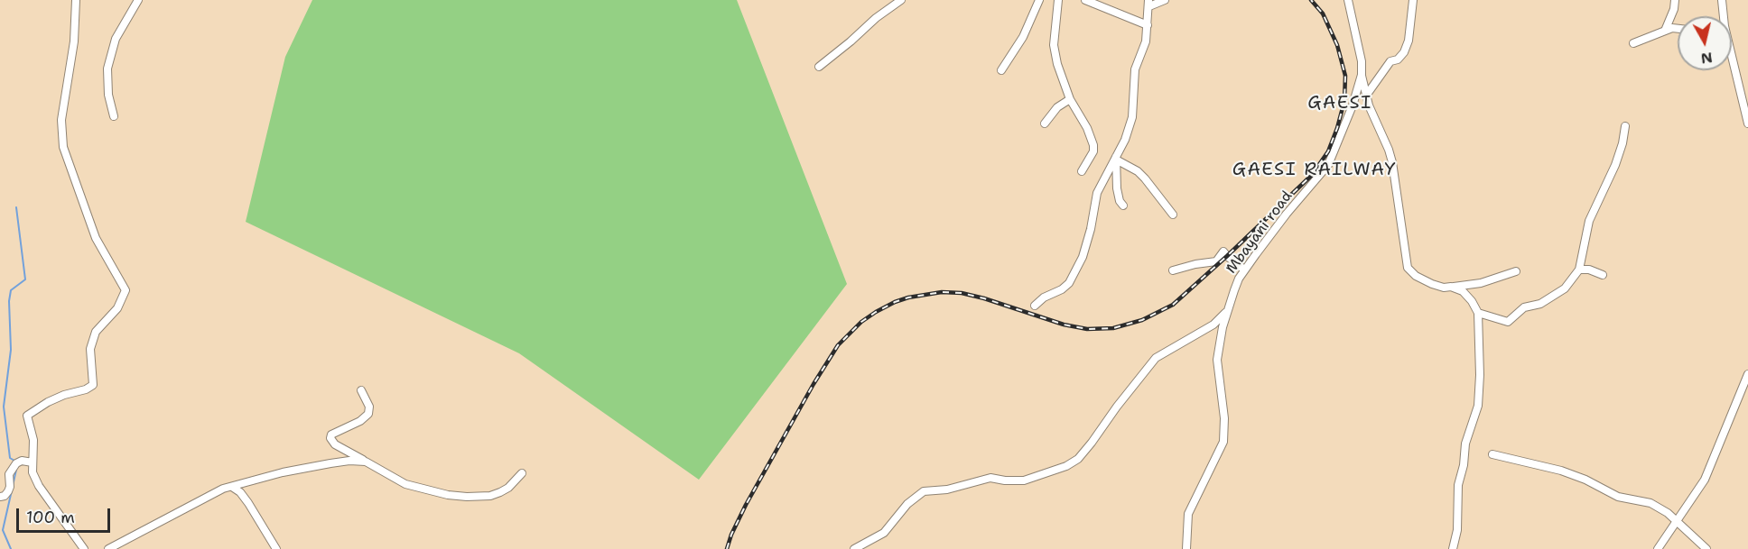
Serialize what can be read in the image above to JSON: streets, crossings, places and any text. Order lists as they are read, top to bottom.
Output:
{
  "streets": {
    "street": ["Mbayani road"]
  },
  "districts": ["GAESI", "GAESI RAILWAY"],
  "scale_bar": "100 m",
  "north": "bottom"
}
